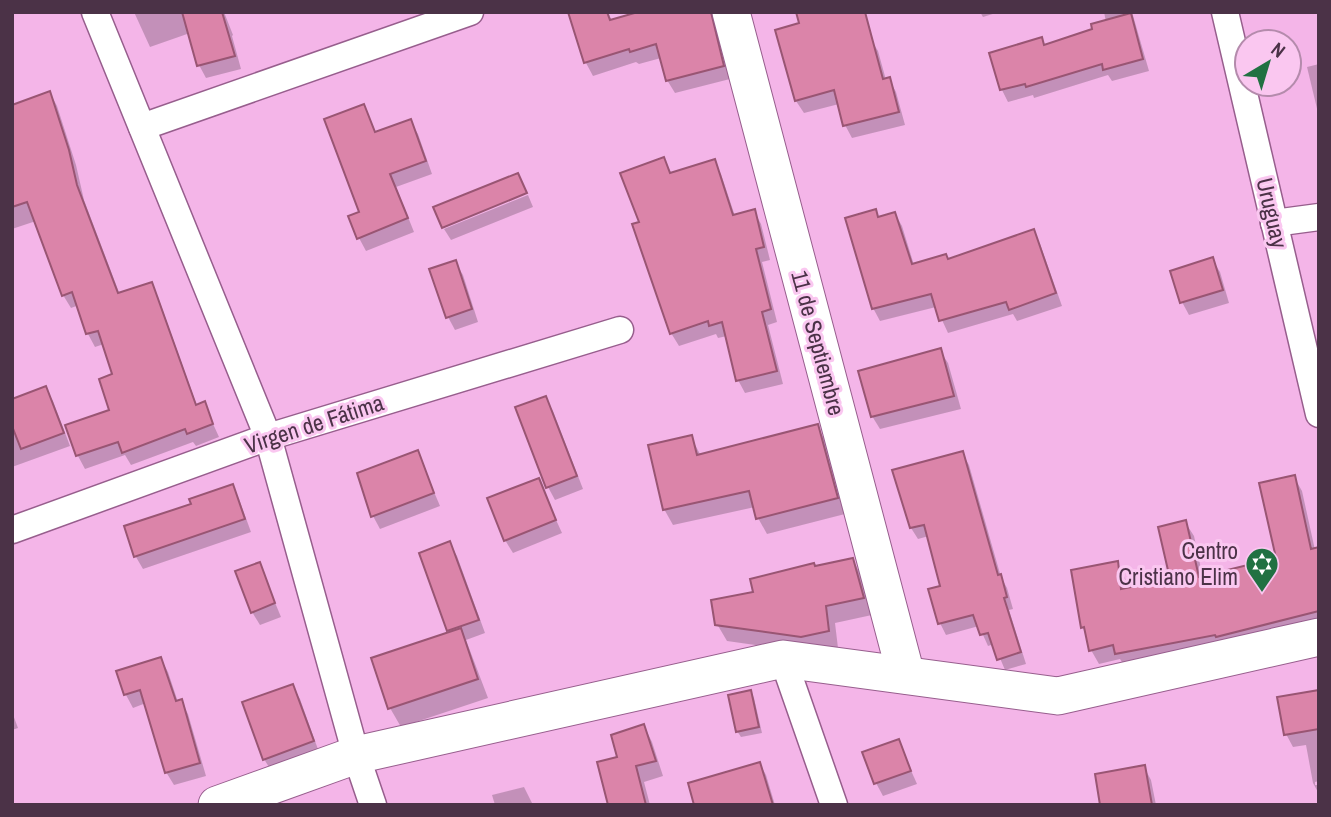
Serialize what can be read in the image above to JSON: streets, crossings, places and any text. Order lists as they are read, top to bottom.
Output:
{
  "streets": {
    "main road": ["11 de Septiembre"],
    "street": ["Uruguay", "Virgen de Fátima"]
  },
  "places": {
    "synagogue": ["Centro Cristiano Elim"]
  },
  "north": "top right"
}
